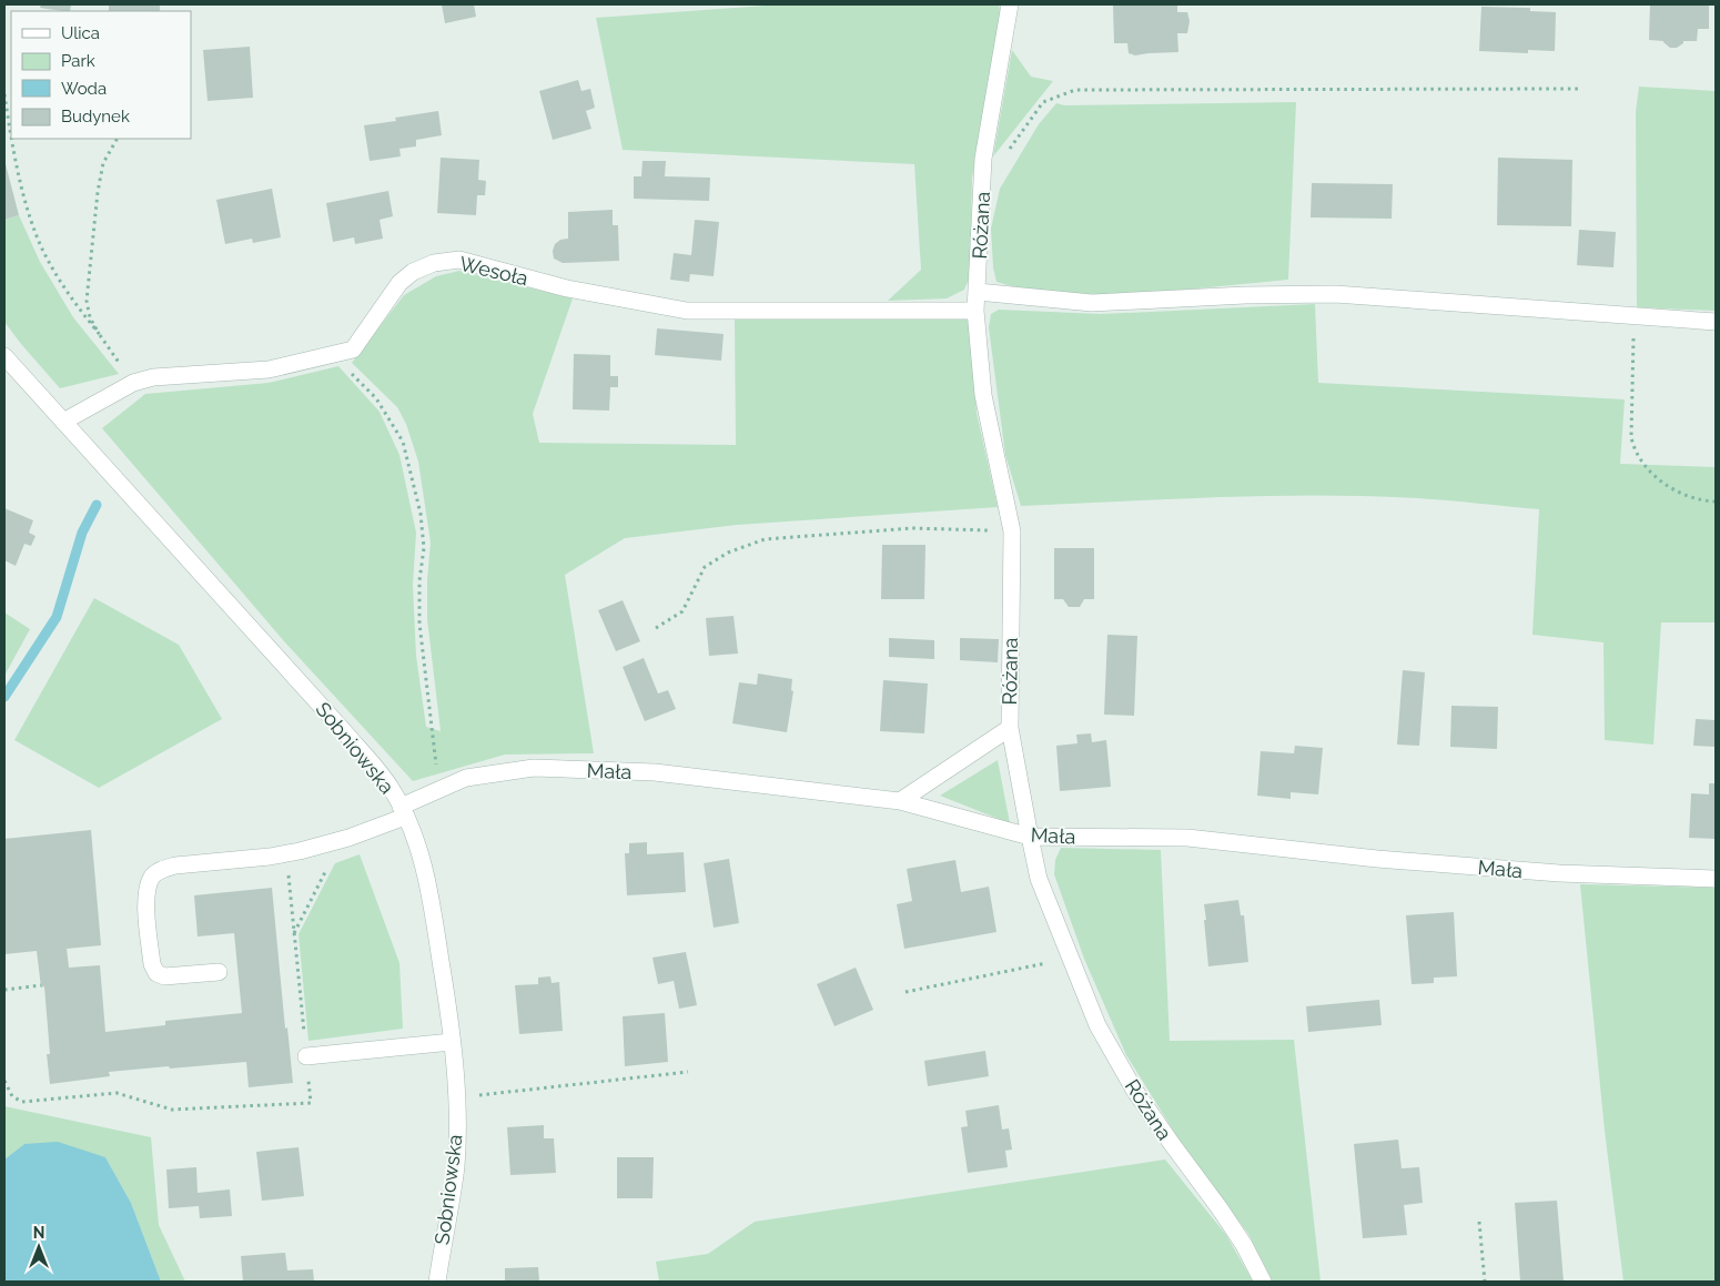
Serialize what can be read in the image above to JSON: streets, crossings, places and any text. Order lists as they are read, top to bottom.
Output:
{
  "streets": {
    "street": [
      "Różana",
      "Wesoła",
      "Sobniowska",
      "Mała"
    ]
  },
  "crossings": [
    ["Różana", "Wesoła"],
    ["Różana", "Mała"],
    ["Wesoła", "Sobniowska"],
    ["Sobniowska", "Mała"]
  ],
  "legend": [
    "Ulica",
    "Park",
    "Woda",
    "Budynek"
  ],
  "north": "top"
}
